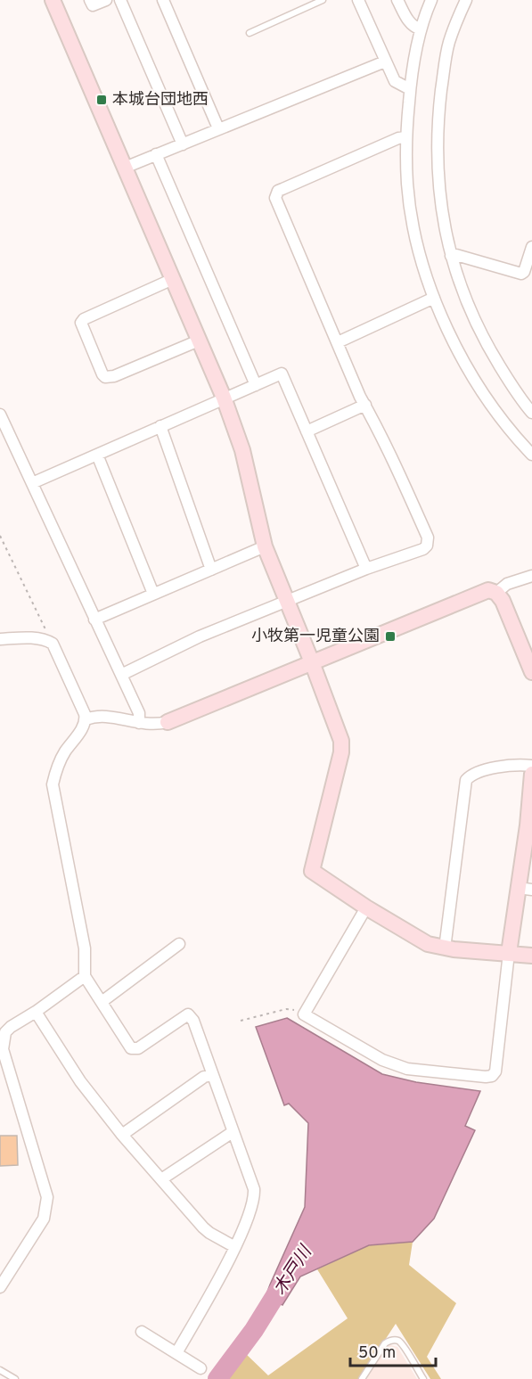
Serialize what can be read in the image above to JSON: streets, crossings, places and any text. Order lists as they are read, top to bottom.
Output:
{
  "water": ["木戸川"],
  "places": {
    "transit": ["本城台団地西", "小牧第一児童公園"]
  },
  "scale_bar": "50 m"
}
